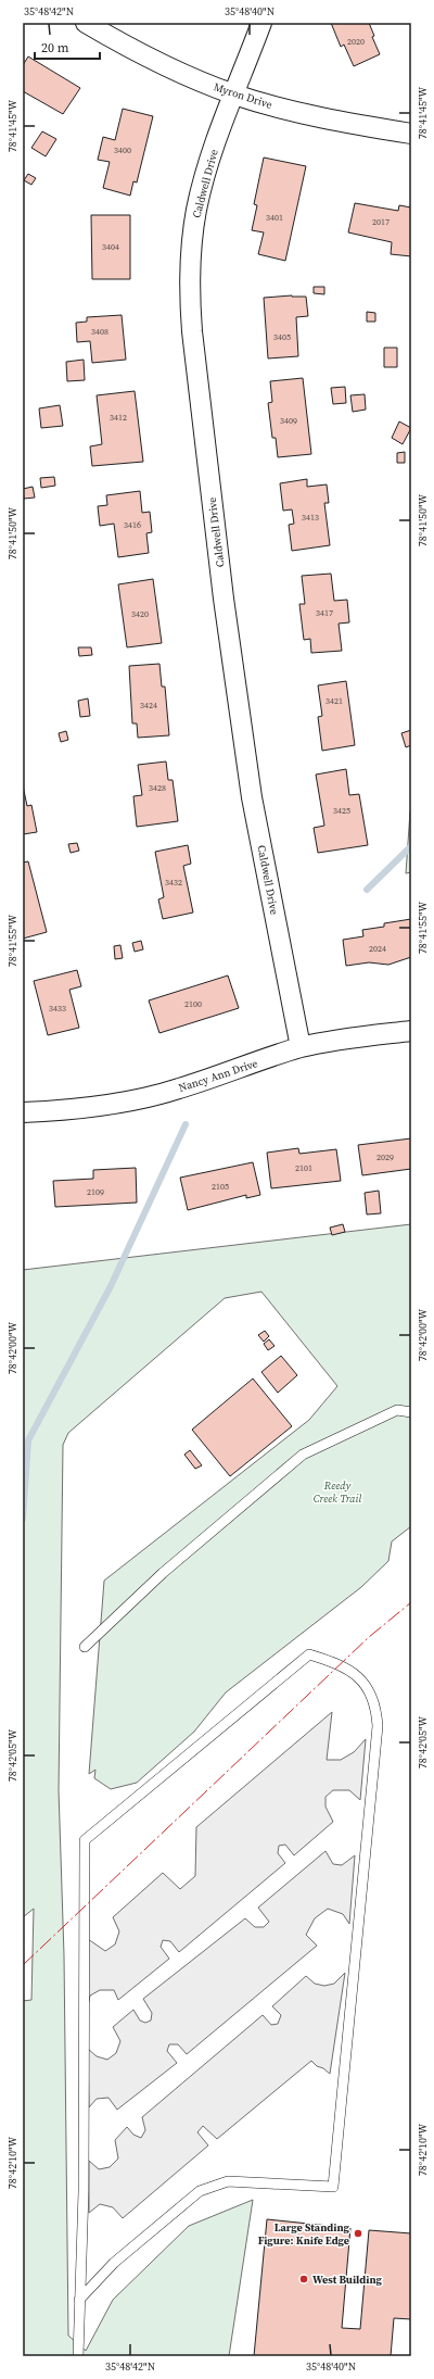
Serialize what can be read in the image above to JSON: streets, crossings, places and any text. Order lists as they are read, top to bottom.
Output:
{
  "streets": {
    "street": ["Myron Drive", "Caldwell Drive", "Nancy Ann Drive"]
  },
  "crossings": [
    ["Myron Drive", "Caldwell Drive"],
    ["Caldwell Drive", "Nancy Ann Drive"]
  ],
  "parks": ["Reedy Creek Trail"],
  "places": ["Large Standing Figure: Knife Edge", "West Building"],
  "house_numbers": [
    "2020",
    "3400",
    "3401",
    "2017",
    "3404",
    "3408",
    "3405",
    "3412",
    "3409",
    "3413",
    "3416",
    "3417",
    "3420",
    "3421",
    "3424",
    "3428",
    "3425",
    "3432",
    "2024",
    "2100",
    "3433",
    "2029",
    "2101",
    "2105",
    "2109"
  ],
  "scale_bar": "20 m",
  "coordinates": [
    "35°48'42\"N",
    "35°48'40\"N",
    "78°41'45\"W",
    "78°41'50\"W",
    "78°41'55\"W",
    "78°42'00\"W",
    "78°42'05\"W",
    "78°42'10\"W"
  ]
}
